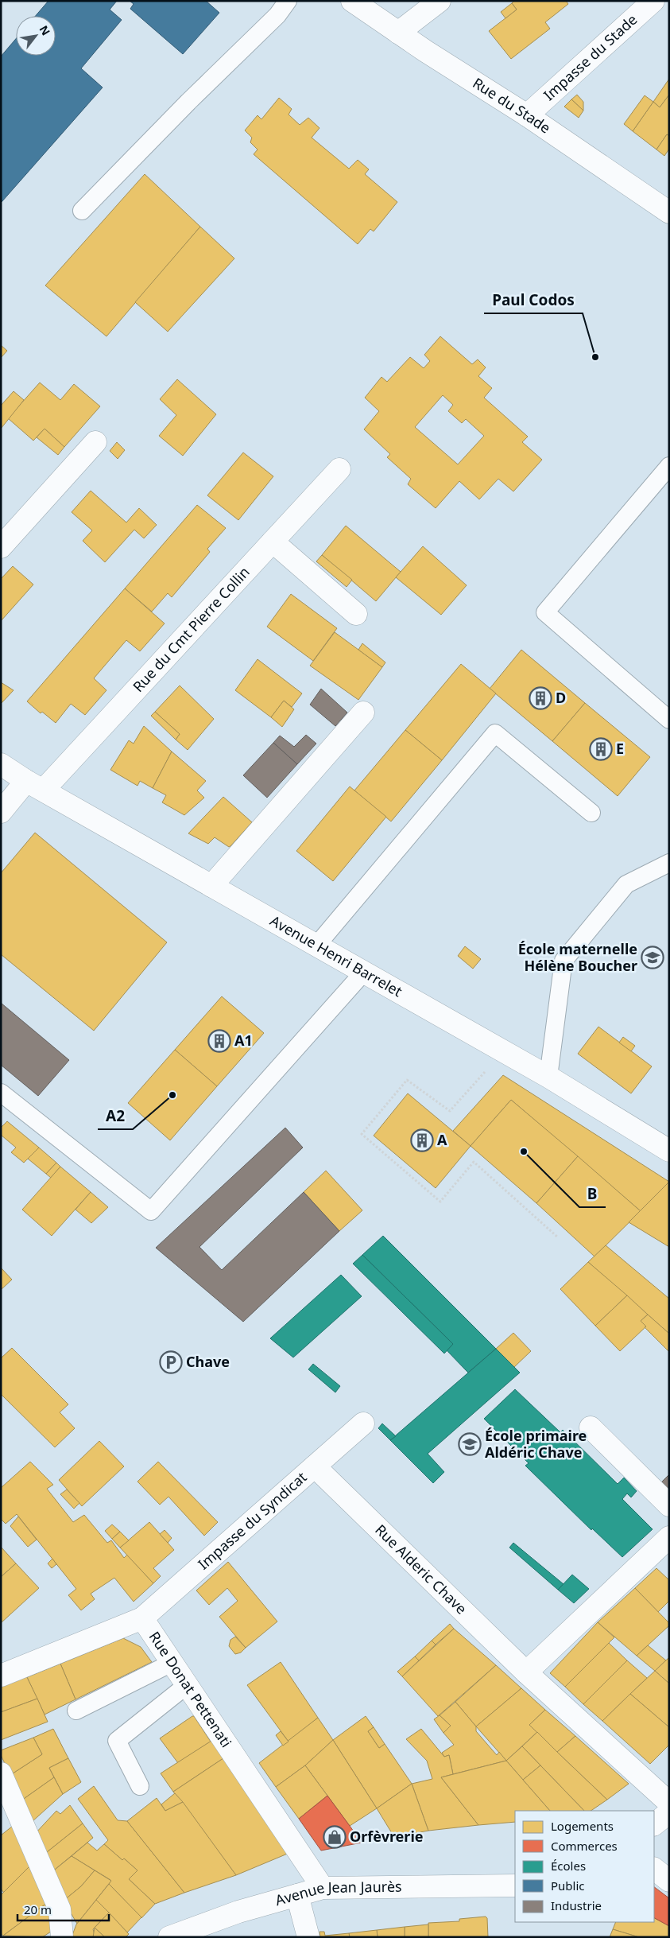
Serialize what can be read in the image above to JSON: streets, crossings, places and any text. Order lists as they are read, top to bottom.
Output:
{
  "streets": {
    "street": [
      "Impasse du Stade",
      "Rue du Stade",
      "Rue du Cmt Pierre Collin",
      "Avenue Henri Barrelet",
      "Impasse du Syndicat",
      "Rue Alderic Chave",
      "Rue Donat Pettenati",
      "Avenue Jean Jaurès"
    ]
  },
  "crossings": [
    ["Impasse du Stade", "Rue du Stade"],
    ["Rue du Cmt Pierre Collin", "Avenue Henri Barrelet"],
    ["Impasse du Syndicat", "Rue Alderic Chave"],
    ["Impasse du Syndicat", "Rue Donat Pettenati"],
    ["Rue Donat Pettenati", "Avenue Jean Jaurès"]
  ],
  "places": {
    "other": ["Paul Codos", "A2", "B"],
    "building": [
      "D",
      "E",
      "A1",
      "A"
    ],
    "school or university": ["École maternelle Hélène Boucher", "École primaire Aldéric Chave"],
    "parking": ["Chave"],
    "shop": ["Orfèvrerie"]
  },
  "legend": [
    "Logements",
    "Commerces",
    "Écoles",
    "Public",
    "Industrie"
  ],
  "scale_bar": "20 m",
  "north": "top right"
}
